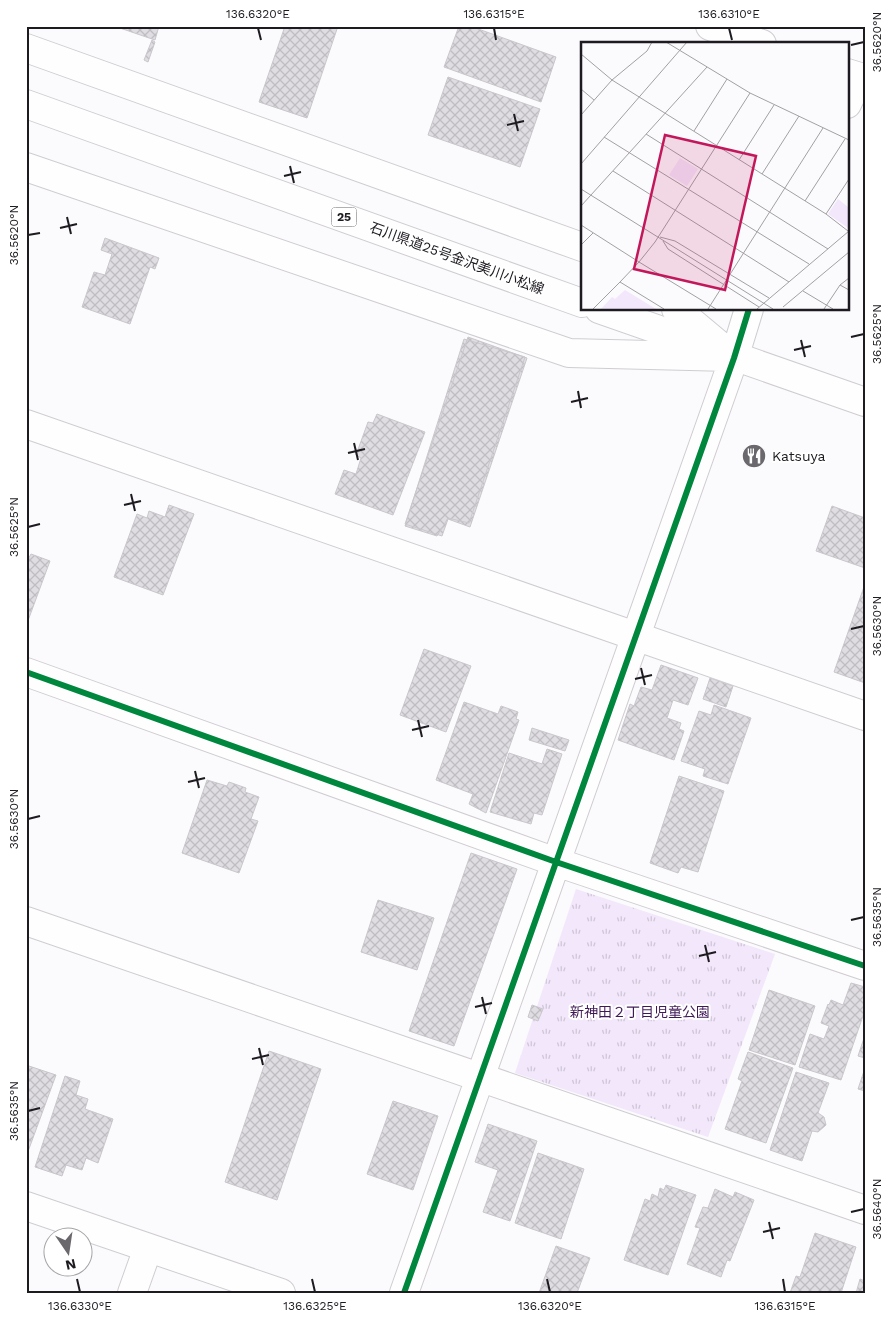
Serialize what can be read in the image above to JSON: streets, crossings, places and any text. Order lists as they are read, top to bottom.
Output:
{
  "streets": {
    "street": ["25", "石川県道25号金沢美川小松線"]
  },
  "parks": ["新神田２丁目児童公園"],
  "places": {
    "restaurant": ["Katsuya"]
  },
  "north": "bottom",
  "coordinates": [
    "136.6320°E",
    "136.6315°E",
    "136.6310°E",
    "36.5620°N",
    "36.5625°N",
    "36.5630°N",
    "36.5635°N",
    "36.5640°N",
    "136.6330°E",
    "136.6325°E"
  ]
}
